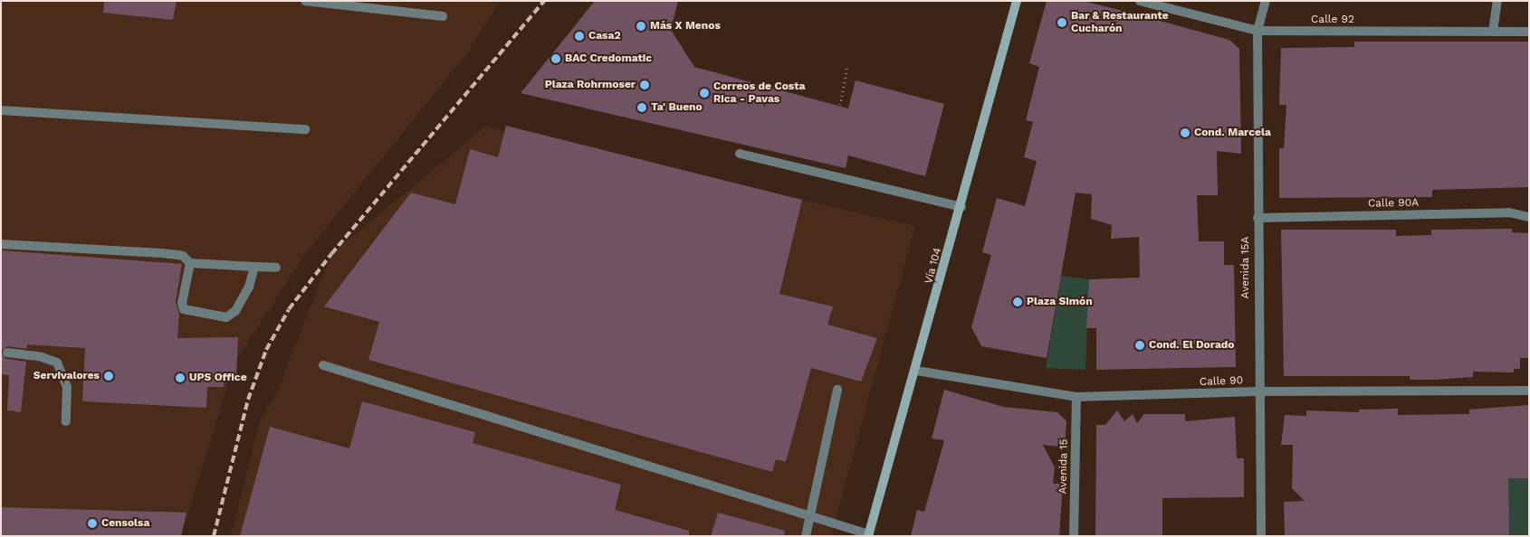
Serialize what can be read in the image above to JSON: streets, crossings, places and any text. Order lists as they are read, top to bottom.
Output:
{
  "streets": {
    "main road": ["Vía 104"],
    "street": [
      "Calle 92",
      "Calle 90A",
      "Avenida 15A",
      "Calle 90",
      "Avenida 15"
    ]
  },
  "crossings": [
    ["Calle 92", "Avenida 15A"],
    ["Calle 90A", "Avenida 15A"],
    ["Vía 104", "Calle 90"],
    ["Avenida 15A", "Calle 90"],
    ["Calle 90", "Avenida 15"]
  ],
  "places": [
    "Bar & Restaurante Cucharón",
    "Más X Menos",
    "Casa2",
    "BAC Credomatic",
    "Plaza Rohrmoser",
    "Correos de Costa Rica - Pavas",
    "Ta' Bueno",
    "Cond. Marcela",
    "Plaza Simón",
    "Cond. El Dorado",
    "Servivalores",
    "UPS Office",
    "Censolsa"
  ]
}
